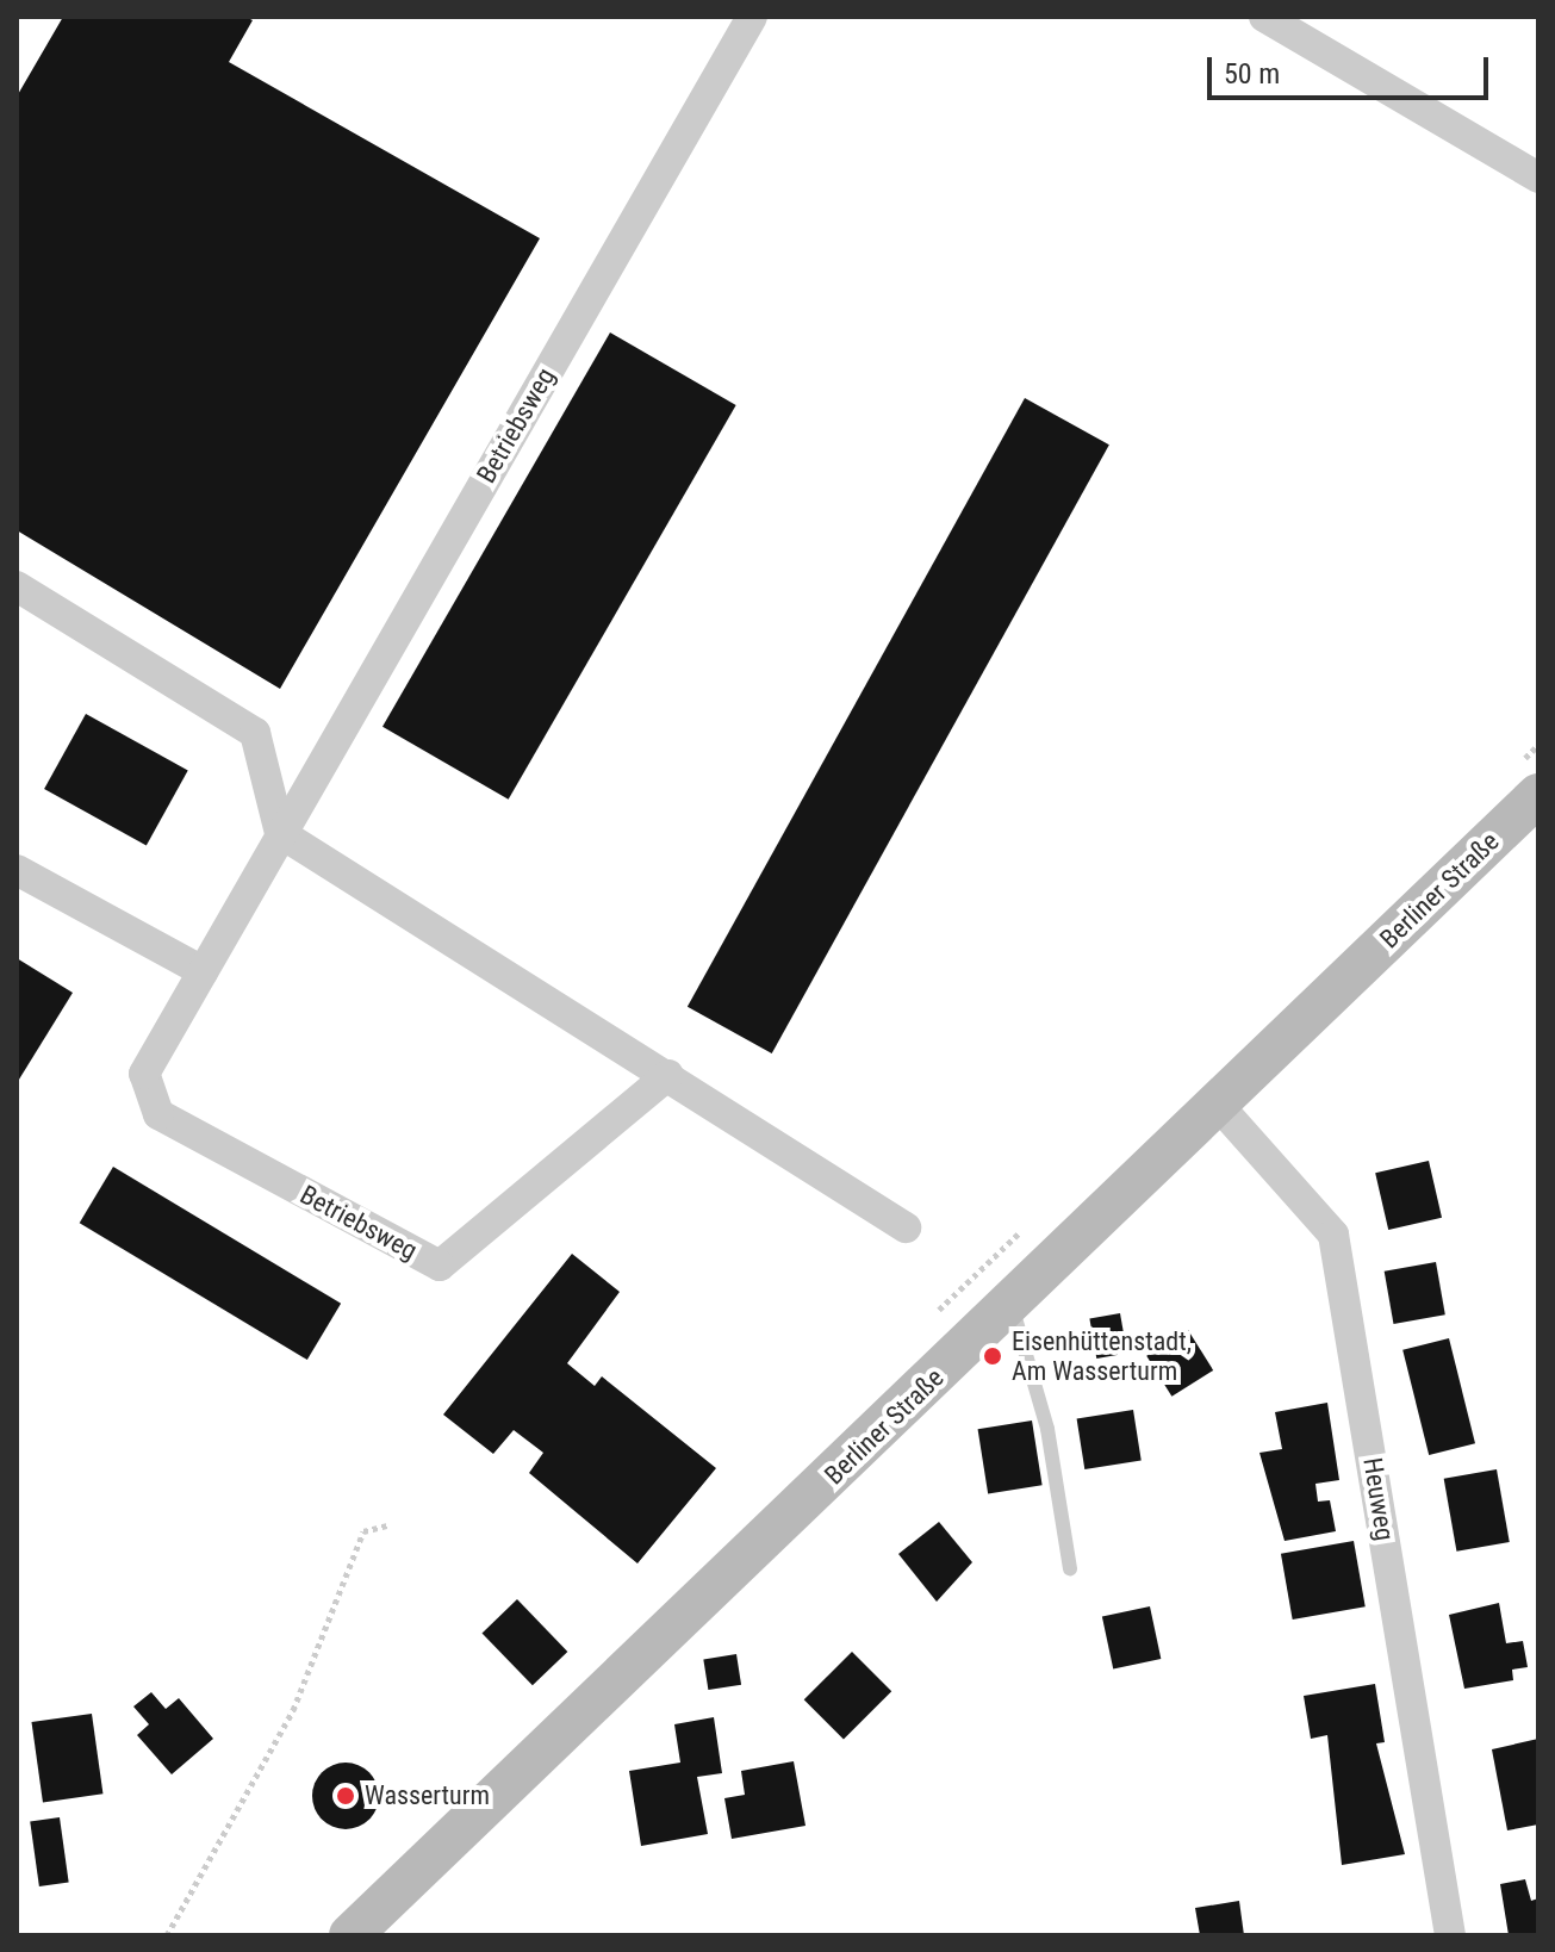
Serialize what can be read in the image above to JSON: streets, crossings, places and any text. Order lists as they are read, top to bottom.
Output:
{
  "streets": {
    "main road": ["Berliner Straße"],
    "street": ["Betriebsweg", "Heuweg"]
  },
  "crossings": [
    ["Berliner Straße", "Heuweg"]
  ],
  "places": ["Eisenhüttenstadt, Am Wasserturm", "Wasserturm"],
  "scale_bar": "50 m"
}
